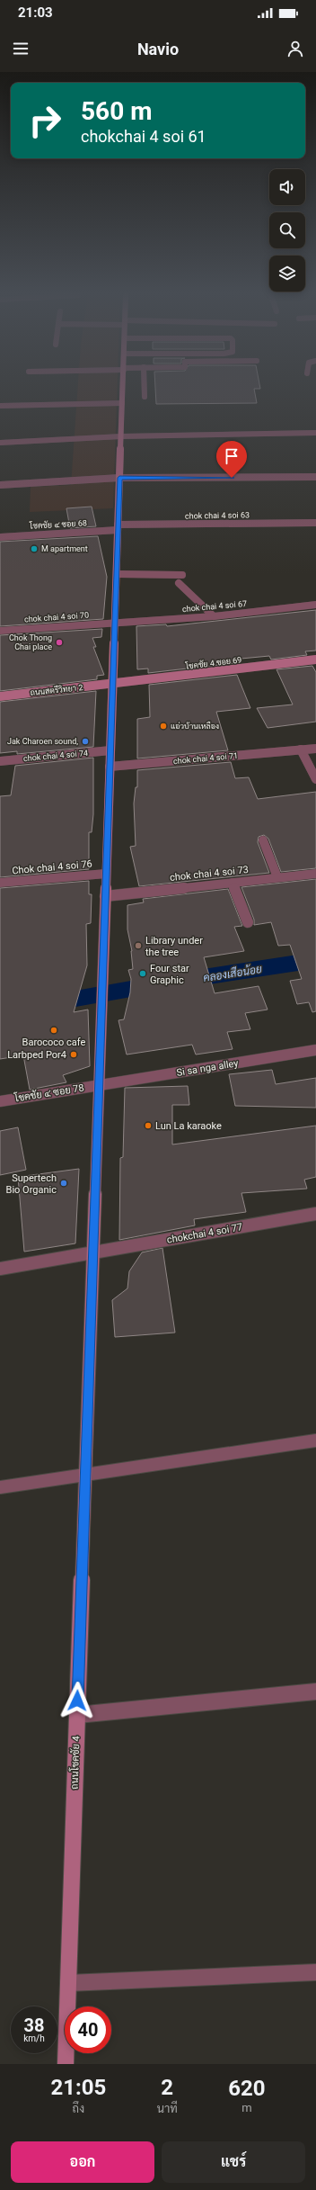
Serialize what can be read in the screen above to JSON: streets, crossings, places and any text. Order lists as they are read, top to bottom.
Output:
{
  "streets": {
    "street": [
      "chok chai 4 soi 63",
      "โชคชัย ๔ ซอย 68",
      "chok chai 4 soi 67",
      "chok chai 4 soi 70",
      "โชคชัย 4 ซอย 69",
      "ถนนสตรีวิทยา 2",
      "chok chai 4 soi 74",
      "chok chai 4 soi 71",
      "Chok chai 4 soi 76",
      "chok chai 4 soi 73",
      "Si sa nga alley",
      "โชคชัย ๔ ซอย 78",
      "chokchai 4 soi 77",
      "ถนนโชคชัย 4"
    ]
  },
  "crossings": [
    ["chok chai 4 soi 63", "โชคชัย ๔ ซอย 68"],
    ["chok chai 4 soi 63", "ถนนโชคชัย 4"],
    ["โชคชัย ๔ ซอย 68", "ถนนโชคชัย 4"],
    ["chok chai 4 soi 67", "chok chai 4 soi 70"],
    ["chok chai 4 soi 67", "ถนนโชคชัย 4"],
    ["chok chai 4 soi 70", "ถนนโชคชัย 4"],
    ["โชคชัย 4 ซอย 69", "ถนนสตรีวิทยา 2"],
    ["โชคชัย 4 ซอย 69", "ถนนโชคชัย 4"],
    ["ถนนสตรีวิทยา 2", "ถนนโชคชัย 4"],
    ["chok chai 4 soi 74", "ถนนโชคชัย 4"],
    ["chok chai 4 soi 71", "ถนนโชคชัย 4"],
    ["Chok chai 4 soi 76", "ถนนโชคชัย 4"],
    ["chok chai 4 soi 73", "ถนนโชคชัย 4"],
    ["Si sa nga alley", "โชคชัย ๔ ซอย 78"],
    ["Si sa nga alley", "ถนนโชคชัย 4"],
    ["โชคชัย ๔ ซอย 78", "ถนนโชคชัย 4"],
    ["chokchai 4 soi 77", "ถนนโชคชัย 4"]
  ],
  "water": ["คลองเสือน้อย"],
  "places": [
    "M apartment",
    "Chok Thong Chai place",
    "แอ่วบ้านเหลือง",
    "Jak Charoen sound,",
    "Library under the tree",
    "Four star Graphic",
    "Barococo cafe",
    "Larbped Por4",
    "Lun La karaoke",
    "Supertech Bio Organic"
  ],
  "page": {
    "status": "21:03",
    "header": "Navio",
    "turn": ["560 m", "chokchai 4 soi 61"],
    "speed": "38 km/h",
    "limit": "40",
    "eta": [
      "21:05",
      "ถึง",
      "2",
      "นาที",
      "620",
      "m"
    ],
    "buttons": ["ออก", "แชร์"]
  }
}
